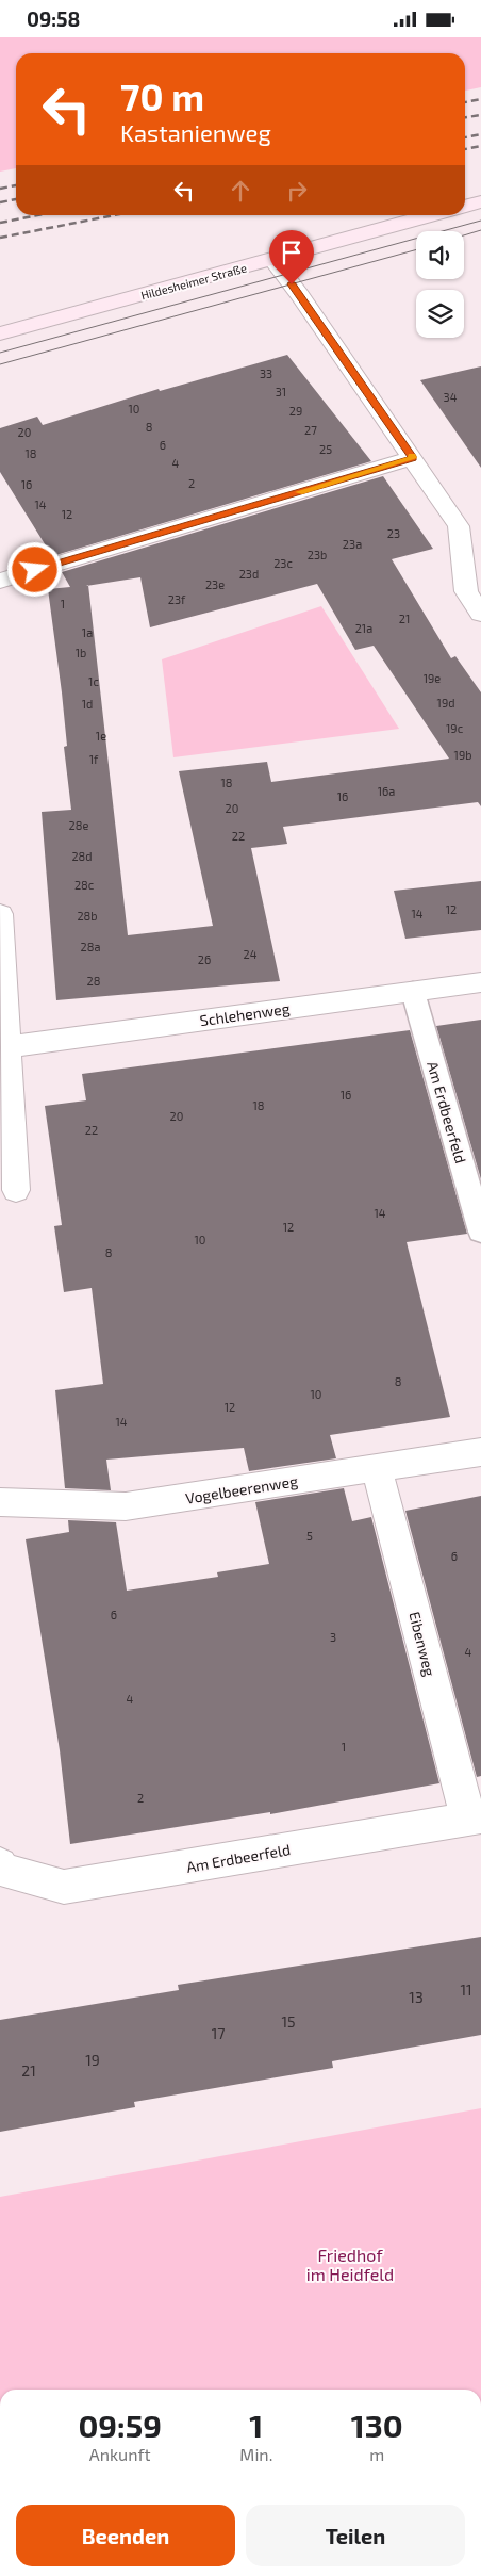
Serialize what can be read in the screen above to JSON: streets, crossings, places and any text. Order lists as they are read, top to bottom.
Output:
{
  "streets": {
    "street": [
      "Hildesheimer Straße",
      "Schlehenweg",
      "Am Erdbeerfeld",
      "Vogelbeerenweg",
      "Eibenweg"
    ]
  },
  "crossings": [
    ["Schlehenweg", "Am Erdbeerfeld"],
    ["Am Erdbeerfeld", "Eibenweg"],
    ["Vogelbeerenweg", "Eibenweg"]
  ],
  "parks": ["Friedhof im Heidfeld"],
  "house_numbers": [
    "33",
    "31",
    "34",
    "10",
    "29",
    "8",
    "27",
    "20",
    "6",
    "25",
    "18",
    "4",
    "2",
    "16",
    "14",
    "12",
    "23",
    "23a",
    "23b",
    "23c",
    "23d",
    "23e",
    "23f",
    "1",
    "21",
    "21a",
    "1a",
    "1b",
    "19e",
    "1c",
    "19d",
    "1d",
    "19c",
    "1e",
    "19b",
    "1f",
    "18",
    "16a",
    "16",
    "20",
    "28e",
    "22",
    "28d",
    "28c",
    "12",
    "14",
    "28b",
    "28a",
    "24",
    "26",
    "28",
    "16",
    "18",
    "20",
    "22",
    "14",
    "12",
    "10",
    "8",
    "8",
    "10",
    "12",
    "14",
    "5",
    "6",
    "6",
    "3",
    "4",
    "4",
    "1",
    "2",
    "11",
    "13",
    "15",
    "17",
    "19",
    "21"
  ],
  "page": {
    "status": "09:58",
    "turn": ["70 m", "Kastanienweg"],
    "eta": [
      "09:59",
      "Ankunft",
      "1",
      "Min.",
      "130",
      "m"
    ],
    "buttons": ["Beenden", "Teilen"]
  }
}
